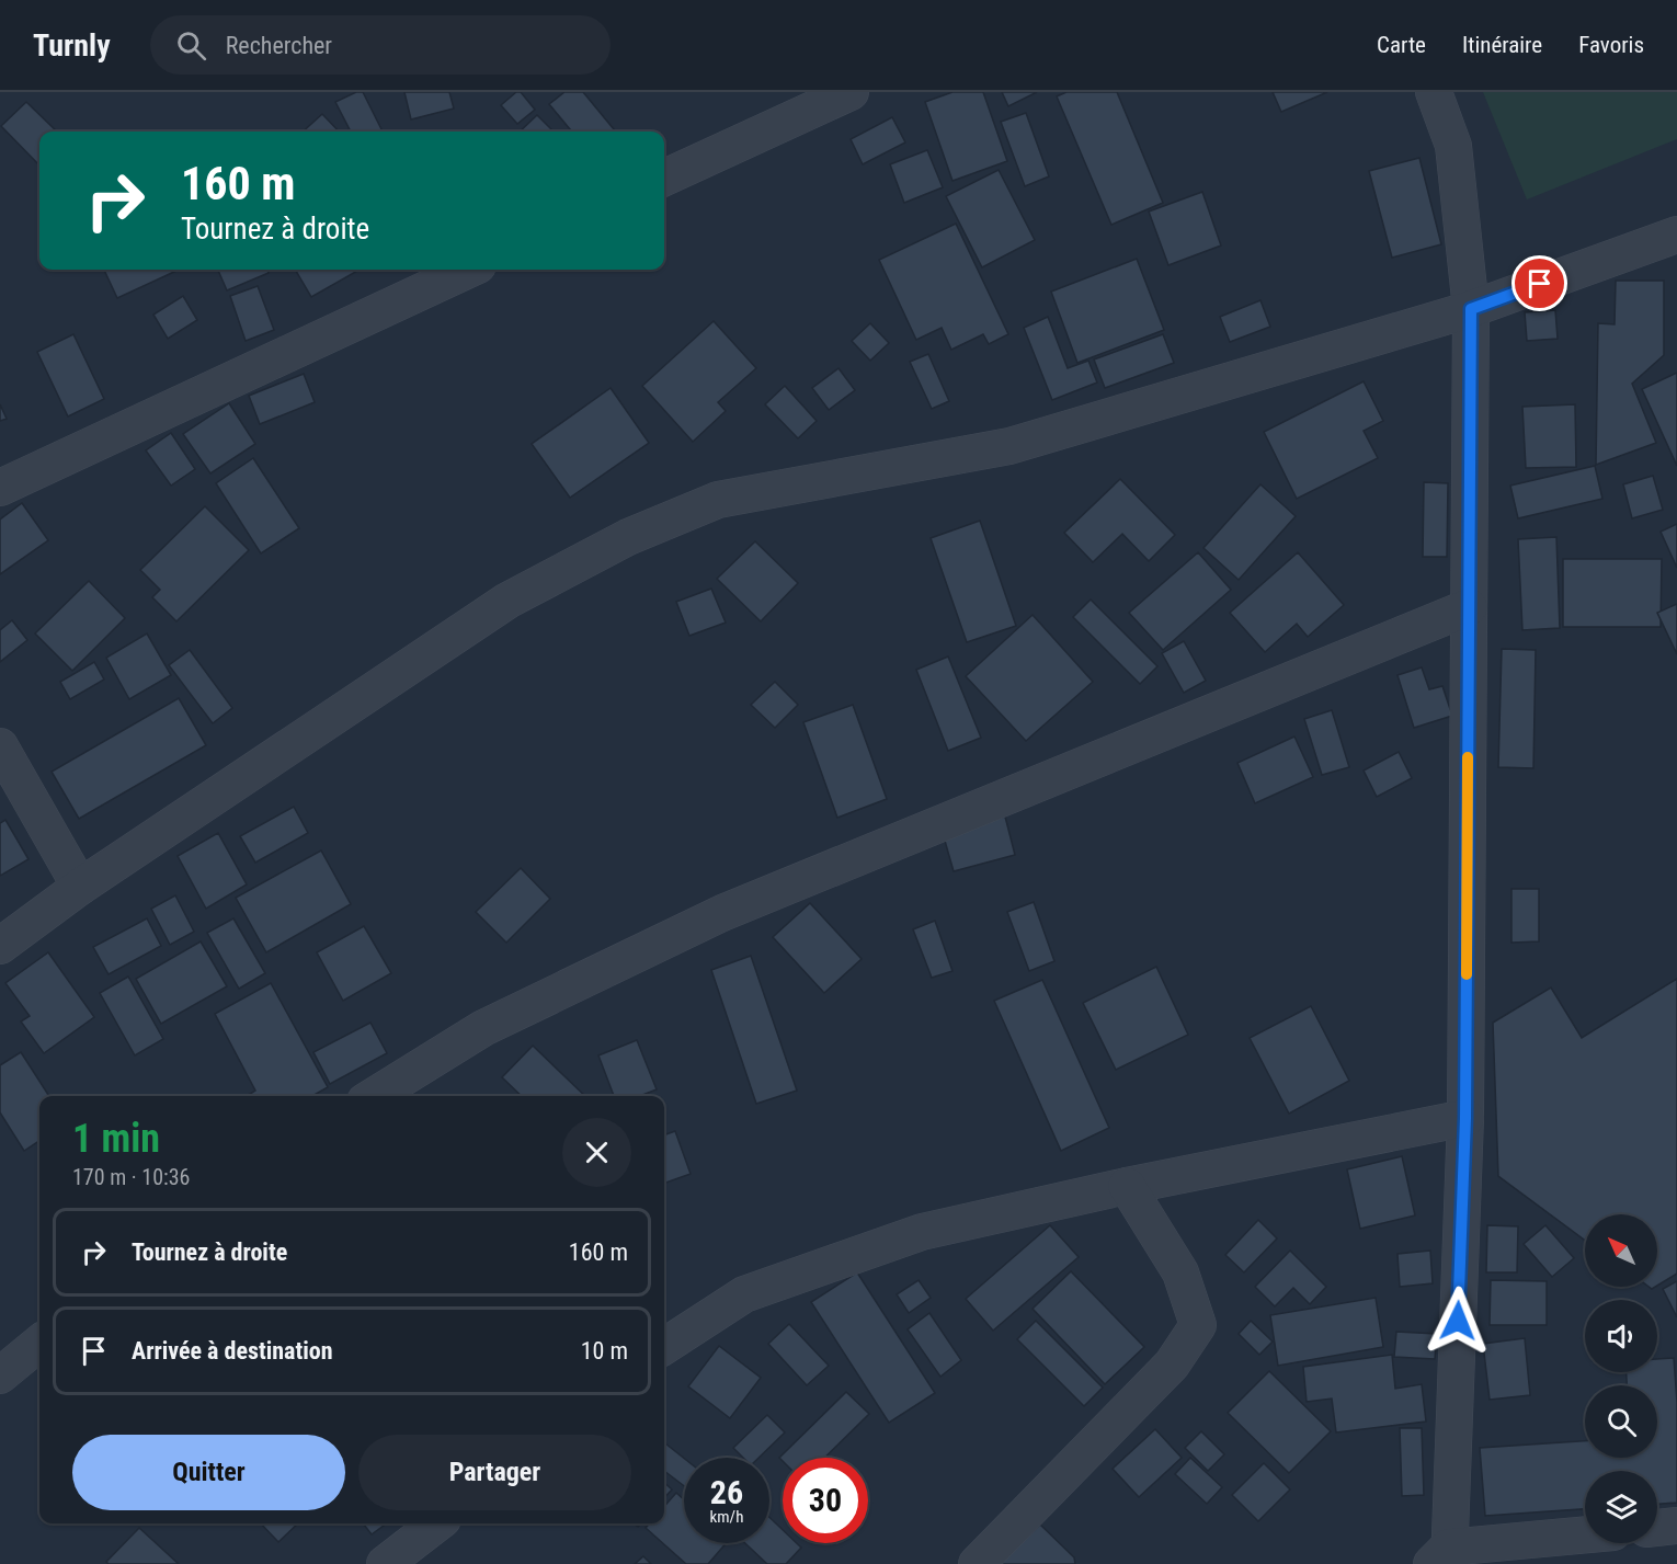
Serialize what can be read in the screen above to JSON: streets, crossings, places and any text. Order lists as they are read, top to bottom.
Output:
{
  "north": "top left",
  "page": {
    "header": "Turnly",
    "search": "Rechercher",
    "nav": ["Carte", "Itinéraire", "Favoris"],
    "turn": ["160 m", "Tournez à droite"],
    "heading": ["1 min", "170 m · 10:36"],
    "list": [
      {
        "name": "Tournez à droite",
        "value": "160 m"
      },
      {
        "name": "Arrivée à destination",
        "value": "10 m"
      }
    ],
    "buttons": ["Quitter", "Partager"],
    "speed": "26 km/h",
    "limit": "30"
  }
}
